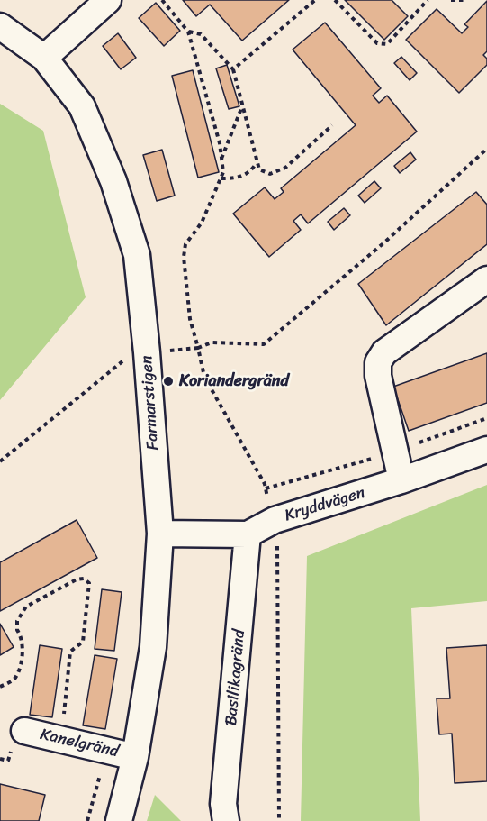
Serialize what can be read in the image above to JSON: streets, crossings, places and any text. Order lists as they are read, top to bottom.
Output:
{
  "streets": {
    "street": [
      "Farmarstigen",
      "Kryddvägen",
      "Basilikagränd",
      "Kanelgränd"
    ]
  },
  "crossings": [
    ["Farmarstigen", "Kryddvägen"],
    ["Farmarstigen", "Kanelgränd"],
    ["Kryddvägen", "Basilikagränd"]
  ],
  "places": ["Koriandergränd"]
}
